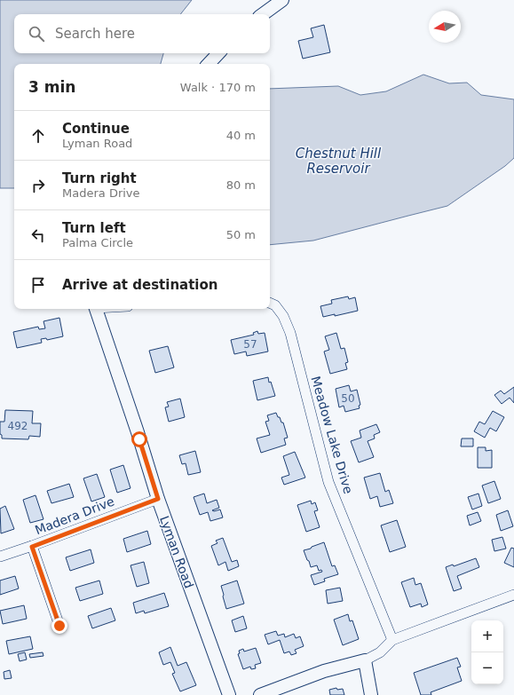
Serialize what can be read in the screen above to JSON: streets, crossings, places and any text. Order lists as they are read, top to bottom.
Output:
{
  "streets": {
    "street": ["Meadow Lake Drive", "Madera Drive", "Lyman Road"]
  },
  "crossings": [
    ["Madera Drive", "Lyman Road"]
  ],
  "water": ["Chestnut Hill Reservoir"],
  "house_numbers": ["57", "50", "492"],
  "north": "left",
  "page": {
    "search": "Search here",
    "heading": ["3 min", "Walk · 170 m"],
    "list": [
      ["Continue", "Lyman Road", "40 m"],
      ["Turn right", "Madera Drive", "80 m"],
      ["Turn left", "Palma Circle", "50 m"],
      "Arrive at destination"
    ],
    "map_buttons": ["+", "−"]
  }
}
